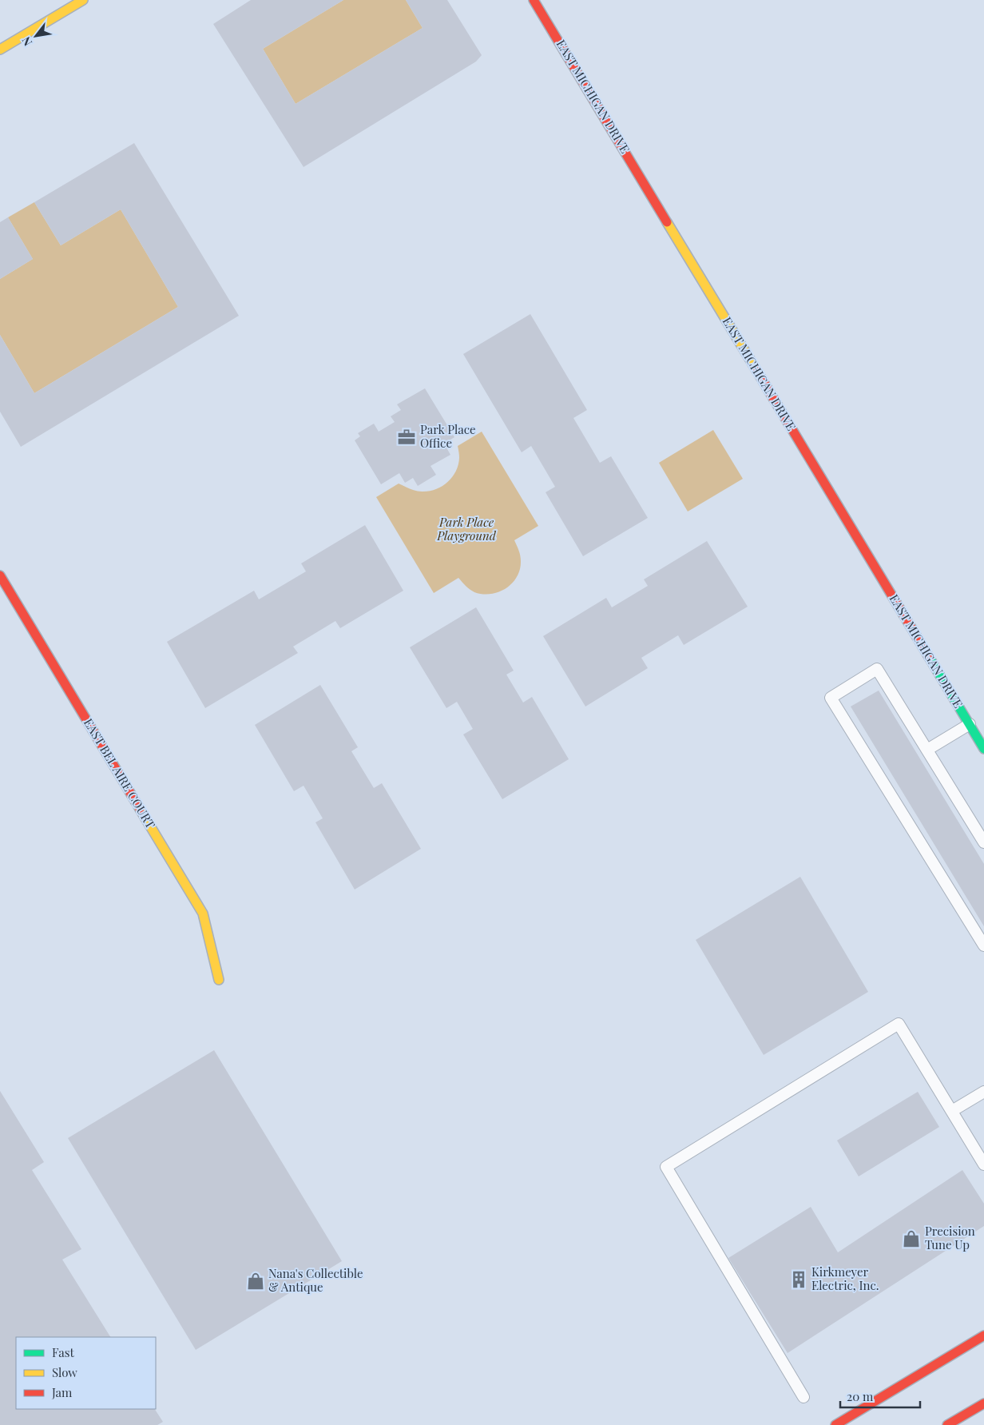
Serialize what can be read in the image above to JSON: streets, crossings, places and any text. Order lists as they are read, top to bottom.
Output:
{
  "streets": {
    "street": ["EAST MICHIGAN DRIVE", "EAST BEL AIRE COURT"]
  },
  "parks": ["Park Place Playground"],
  "places": {
    "office": ["Park Place Office"],
    "shop": ["Precision Tune Up", "Nana's Collectible & Antique"],
    "building": ["Kirkmeyer Electric, Inc."]
  },
  "legend": ["Fast", "Slow", "Jam"],
  "scale_bar": "20 m",
  "north": "bottom left"
}
